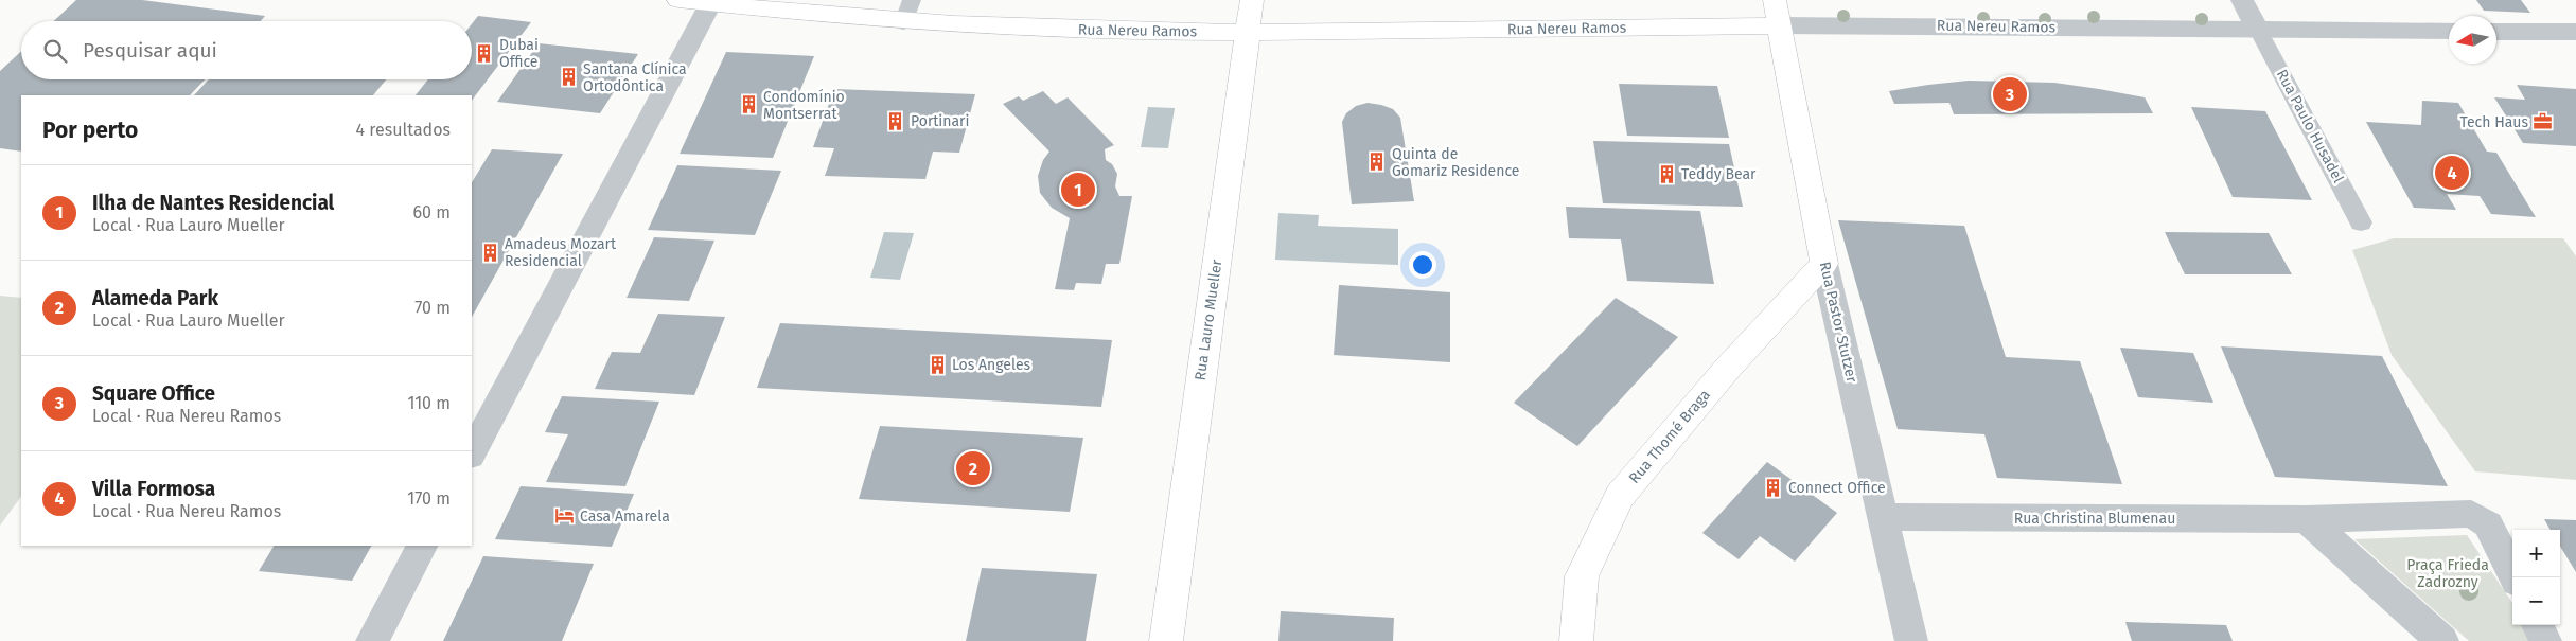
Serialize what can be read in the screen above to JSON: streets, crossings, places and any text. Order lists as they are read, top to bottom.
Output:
{
  "streets": {
    "street": [
      "Rua Nereu Ramos",
      "Rua Lauro Mueller",
      "Rua Pastor Stutzer",
      "Rua Thomé Braga",
      "Rua Christina Blumenau"
    ],
    "lane": ["Rua Paulo Husadel"]
  },
  "crossings": [
    ["Rua Nereu Ramos", "Rua Paulo Husadel"],
    ["Rua Nereu Ramos", "Rua Lauro Mueller"],
    ["Rua Nereu Ramos", "Rua Pastor Stutzer"],
    ["Rua Pastor Stutzer", "Rua Thomé Braga"],
    ["Rua Pastor Stutzer", "Rua Christina Blumenau"]
  ],
  "parks": ["Praça Frieda Zadrozny"],
  "places": {
    "building": [
      "Dubai Office",
      "Santana Clínica Ortodôntica",
      "Condomínio Montserrat",
      "Portinari",
      "Quinta de Gomariz Residence",
      "Teddy Bear",
      "Amadeus Mozart Residencial",
      "Los Angeles",
      "Connect Office"
    ],
    "office": ["Tech Haus"],
    "hotel": ["Casa Amarela"]
  },
  "north": "left",
  "page": {
    "search": "Pesquisar aqui",
    "pins": [
      "3",
      "4",
      "1",
      "2"
    ],
    "heading": ["Por perto", "4 resultados"],
    "list": [
      {
        "mark": "1",
        "name": "Ilha de Nantes Residencial",
        "note": "Local · Rua Lauro Mueller",
        "value": "60 m"
      },
      {
        "mark": "2",
        "name": "Alameda Park",
        "note": "Local · Rua Lauro Mueller",
        "value": "70 m"
      },
      {
        "mark": "3",
        "name": "Square Office",
        "note": "Local · Rua Nereu Ramos",
        "value": "110 m"
      },
      {
        "mark": "4",
        "name": "Villa Formosa",
        "note": "Local · Rua Nereu Ramos",
        "value": "170 m"
      }
    ],
    "map_buttons": ["+", "−"]
  }
}
